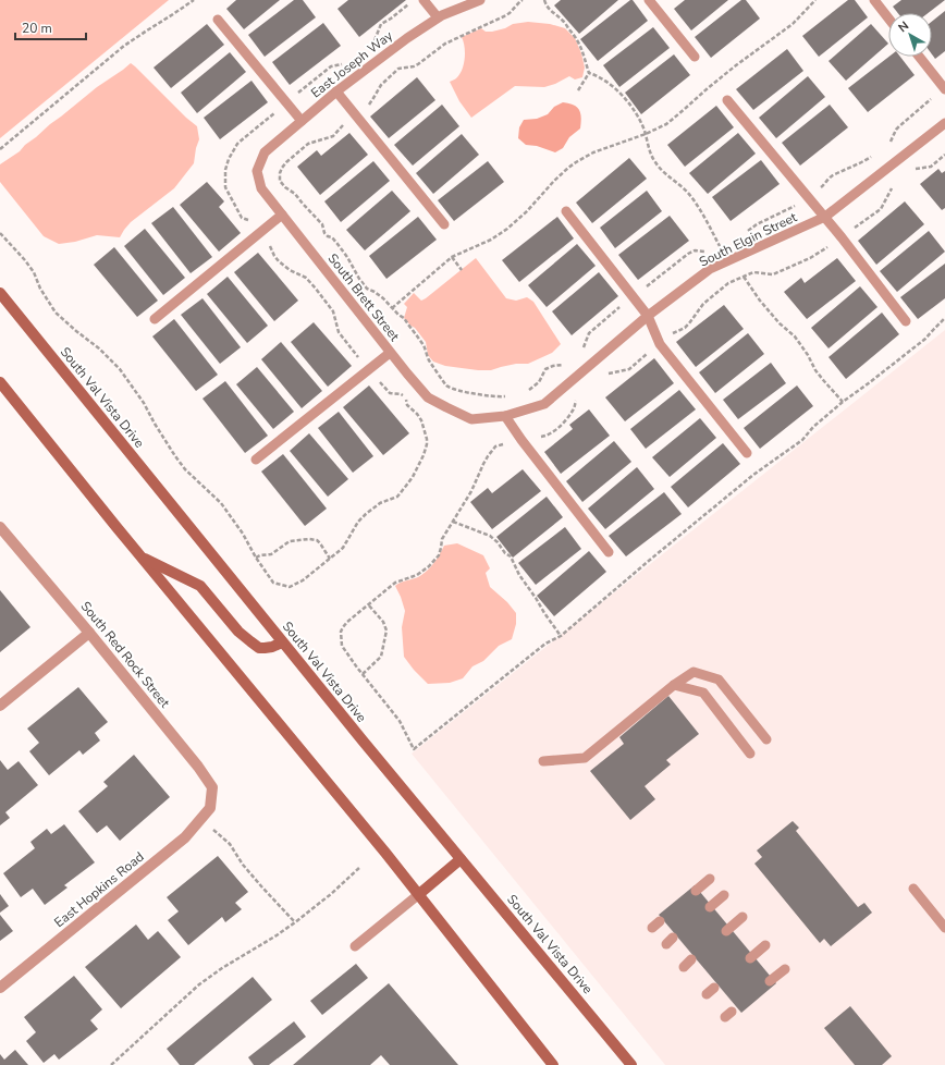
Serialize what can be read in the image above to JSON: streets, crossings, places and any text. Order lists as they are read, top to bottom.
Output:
{
  "streets": {
    "main road": ["South Val Vista Drive"],
    "street": ["South Red Rock Street", "East Hopkins Road"],
    "lane": ["East Joseph Way", "South Elgin Street", "South Brett Street"]
  },
  "crossings": [
    ["East Joseph Way", "South Brett Street"],
    ["South Elgin Street", "South Brett Street"],
    ["South Red Rock Street", "East Hopkins Road"]
  ],
  "scale_bar": "20 m",
  "north": "top left"
}
